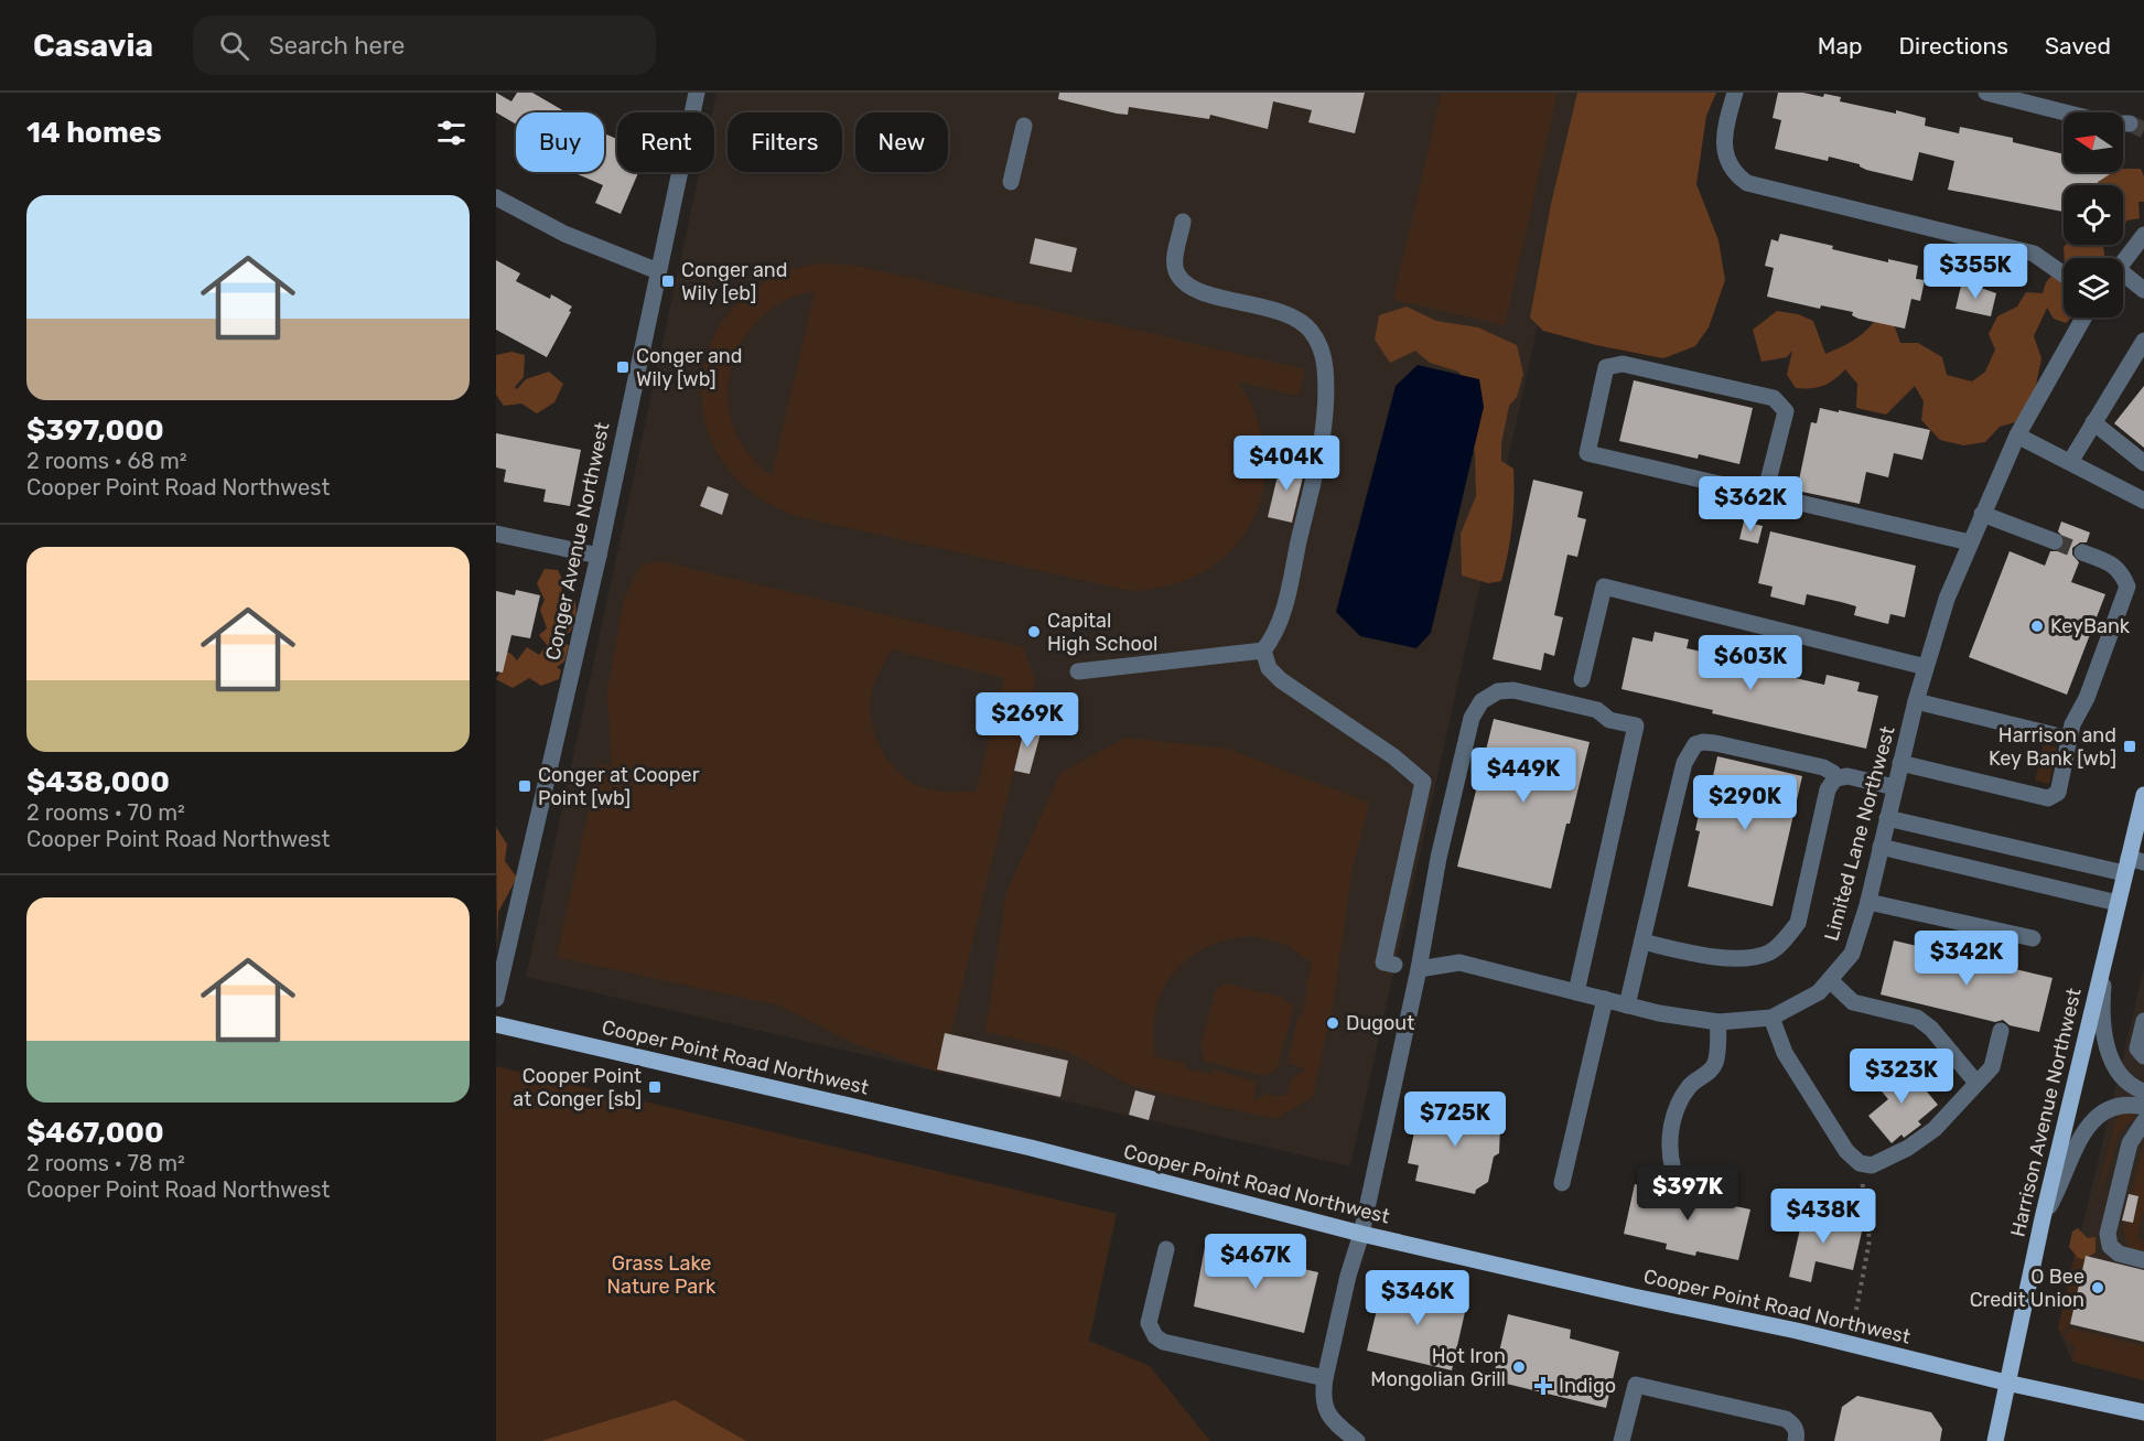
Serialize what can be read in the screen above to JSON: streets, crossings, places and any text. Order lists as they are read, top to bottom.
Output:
{
  "streets": {
    "main road": ["Cooper Point Road Northwest", "Harrison Avenue Northwest"],
    "street": ["Conger Avenue Northwest", "Limited Lane Northwest"]
  },
  "crossings": [
    ["Cooper Point Road Northwest", "Harrison Avenue Northwest"]
  ],
  "parks": ["Grass Lake Nature Park"],
  "places": {
    "transit": [
      "Conger and Wily [eb]",
      "Conger and Wily [wb]",
      "Harrison and Key Bank [wb]",
      "Conger at Cooper Point [wb]",
      "Cooper Point at Conger [sb]"
    ],
    "other": [
      "KeyBank",
      "Capital High School",
      "Dugout",
      "O Bee Credit Union",
      "Hot Iron Mongolian Grill"
    ],
    "health": ["Indigo"]
  },
  "north": "left",
  "page": {
    "header": "Casavia",
    "search": "Search here",
    "nav": ["Map", "Directions", "Saved"],
    "heading": "14 homes",
    "chip": [
      "Buy",
      "Rent",
      "Filters",
      "New"
    ],
    "list": [
      {
        "name": "$397,000",
        "note": "2 rooms · 68 m² · Cooper Point Road Northwest"
      },
      {
        "name": "$438,000",
        "note": "2 rooms · 70 m² · Cooper Point Road Northwest"
      },
      {
        "name": "$467,000",
        "note": "2 rooms · 78 m² · Cooper Point Road Northwest"
      }
    ],
    "price": [
      "$355K",
      "$404K",
      "$362K",
      "$603K",
      "$269K",
      "$449K",
      "$290K",
      "$342K",
      "$323K",
      "$725K",
      "$397K",
      "$438K",
      "$467K",
      "$346K"
    ]
  }
}
